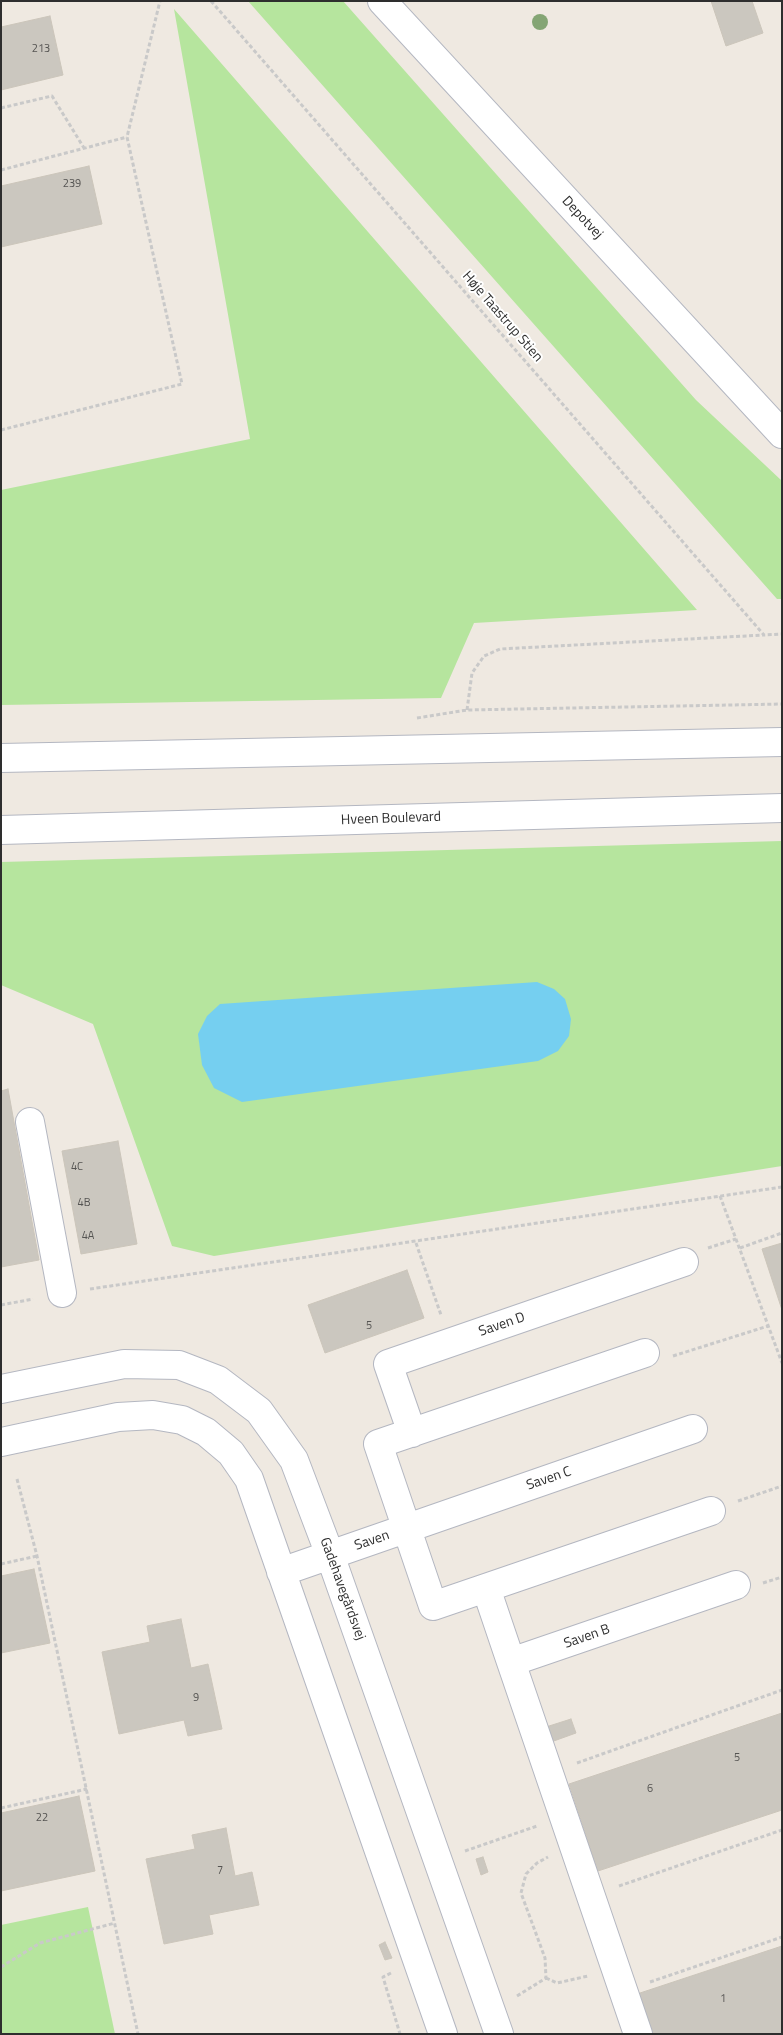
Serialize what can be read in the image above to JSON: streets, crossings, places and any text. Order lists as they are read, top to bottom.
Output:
{
  "streets": {
    "street": [
      "Depotvej",
      "Hveen Boulevard",
      "Saven D",
      "Saven C",
      "Saven",
      "Gadehavegårdsvej",
      "Saven B"
    ],
    "path": ["Høje Taastrup Stien"]
  },
  "crossings": [
    ["Saven C", "Saven"],
    ["Saven", "Gadehavegårdsvej"]
  ],
  "house_numbers": [
    "213",
    "239",
    "4C",
    "4B",
    "4A",
    "5",
    "9",
    "5",
    "6",
    "22",
    "7",
    "1"
  ]
}
